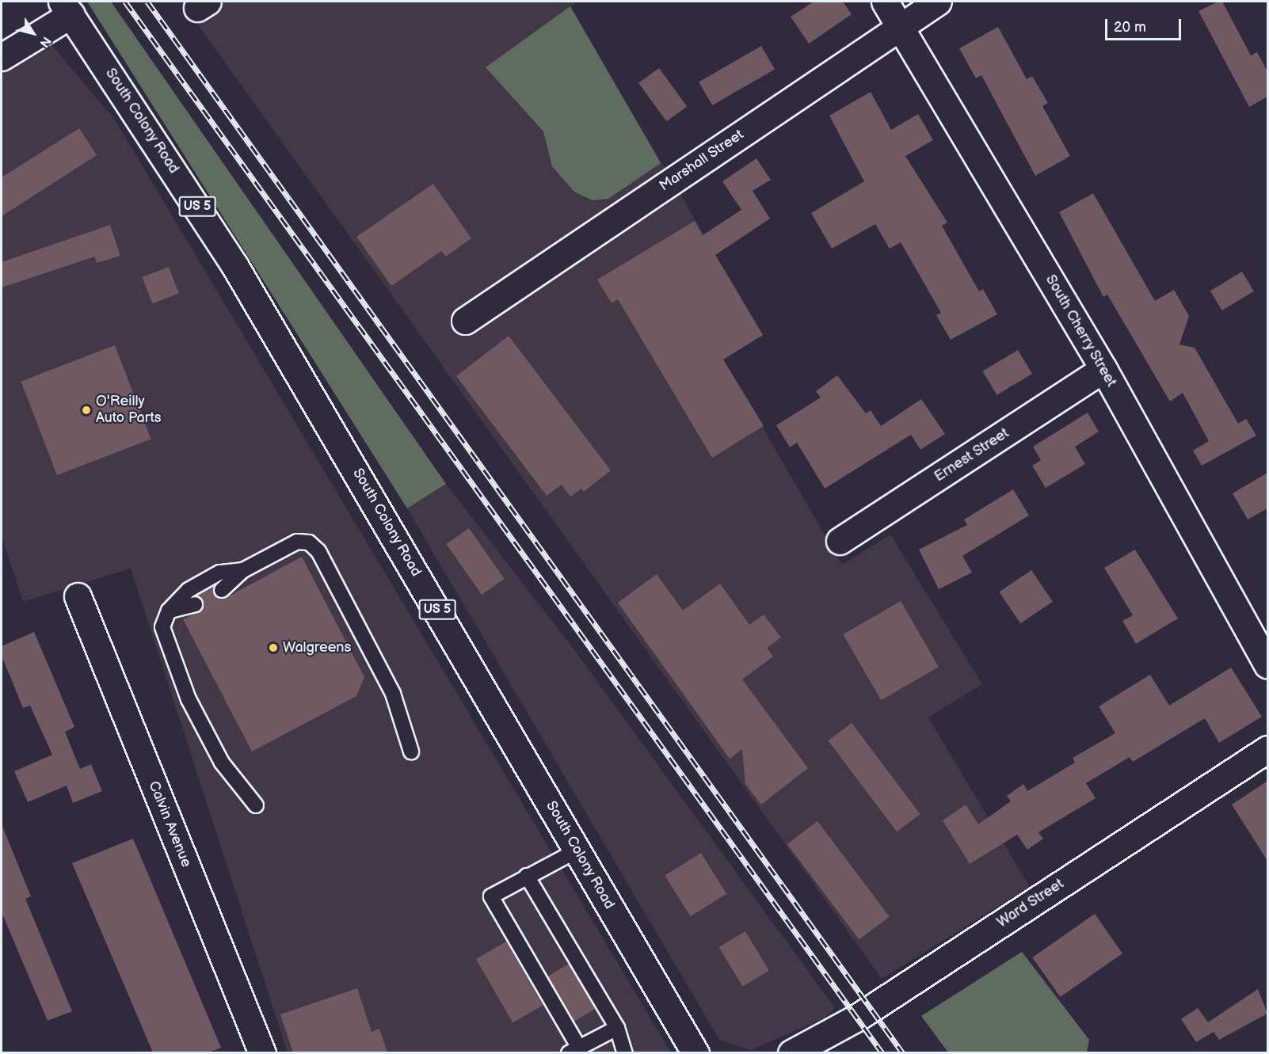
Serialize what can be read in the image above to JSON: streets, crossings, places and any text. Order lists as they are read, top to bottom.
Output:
{
  "streets": {
    "street": [
      "South Colony Road",
      "Marshall Street",
      "US 5",
      "South Cherry Street",
      "Ernest Street",
      "Calvin Avenue",
      "Ward Street"
    ]
  },
  "crossings": [
    ["Marshall Street", "South Cherry Street"],
    ["South Cherry Street", "Ernest Street"]
  ],
  "places": ["O'Reilly Auto Parts", "Walgreens"],
  "scale_bar": "20 m",
  "north": "bottom right"
}
